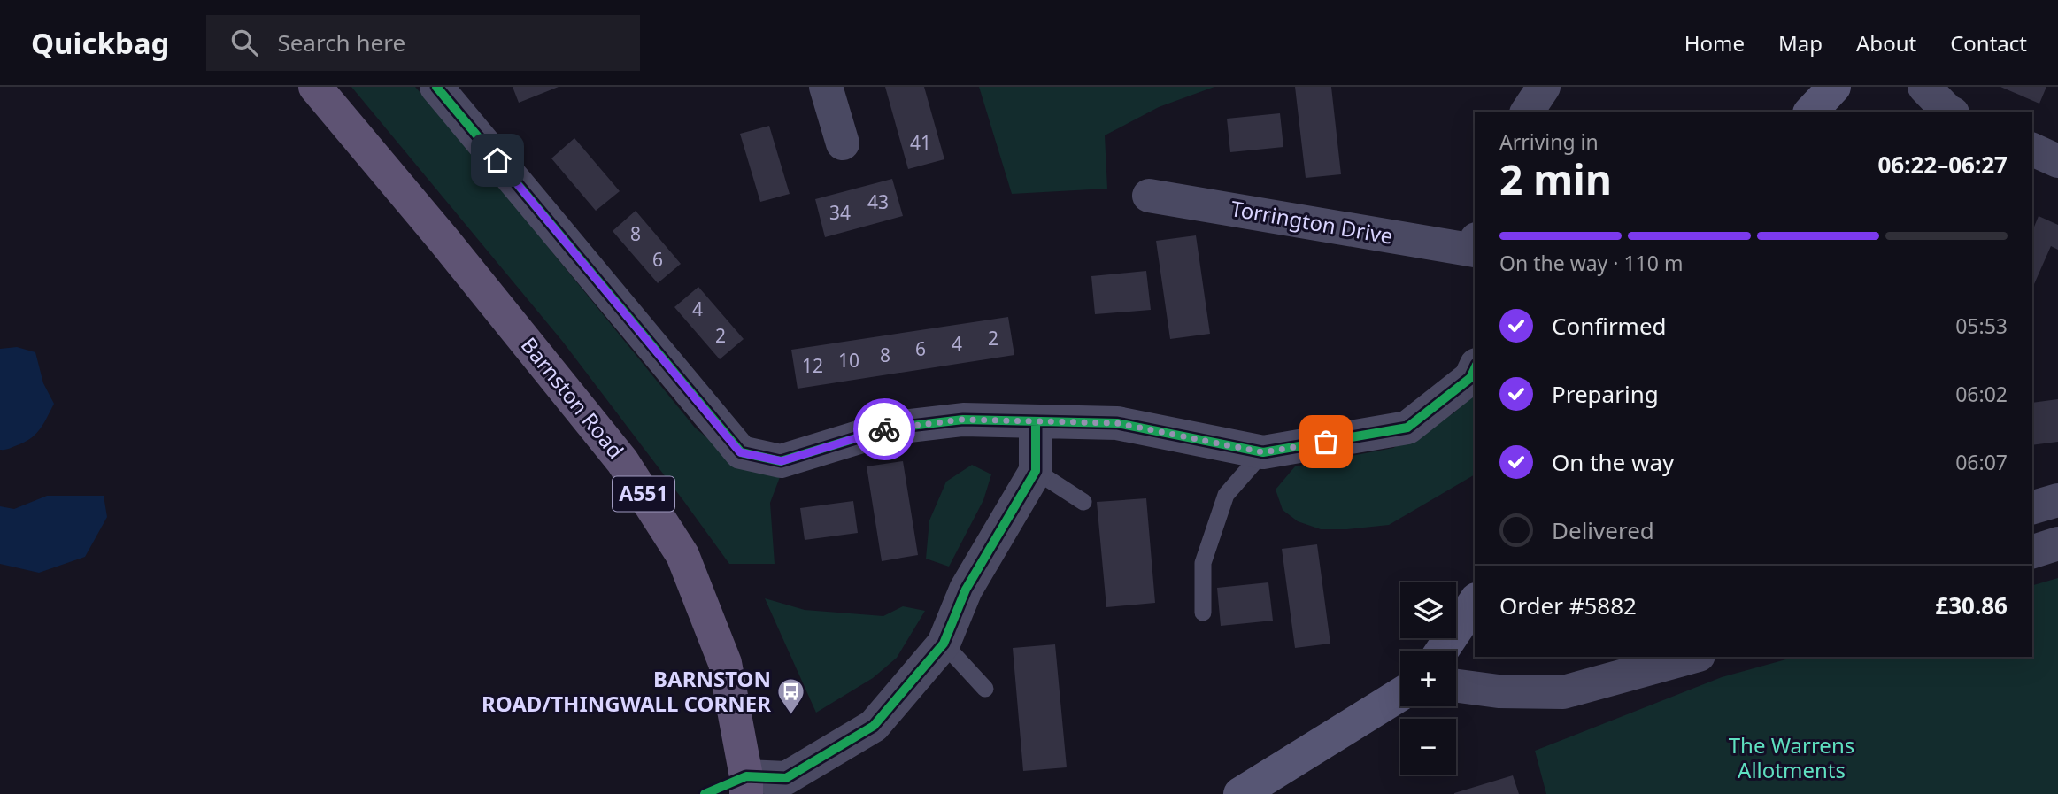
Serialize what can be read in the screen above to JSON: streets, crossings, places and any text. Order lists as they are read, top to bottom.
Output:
{
  "streets": {
    "main road": ["Barnston Road", "A551"],
    "street": ["Torrington Drive"]
  },
  "parks": ["The Warrens Allotments"],
  "places": {
    "bus stop": ["BARNSTON ROAD/THINGWALL CORNER"]
  },
  "house_numbers": [
    "41",
    "43",
    "34",
    "8",
    "6",
    "4",
    "2",
    "2",
    "4",
    "6",
    "8",
    "10",
    "12"
  ],
  "page": {
    "header": "Quickbag",
    "search": "Search here",
    "nav": [
      "Home",
      "Map",
      "About",
      "Contact"
    ],
    "heading": ["2 min", "Arriving in", "06:22–06:27"],
    "panel": ["Order #5882", "£30.86"],
    "bar": "On the way · 110 m",
    "list": [
      ["Confirmed", "05:53"],
      ["Preparing", "06:02"],
      ["On the way", "06:07"],
      "Delivered"
    ],
    "map_buttons": ["+", "−"]
  }
}
